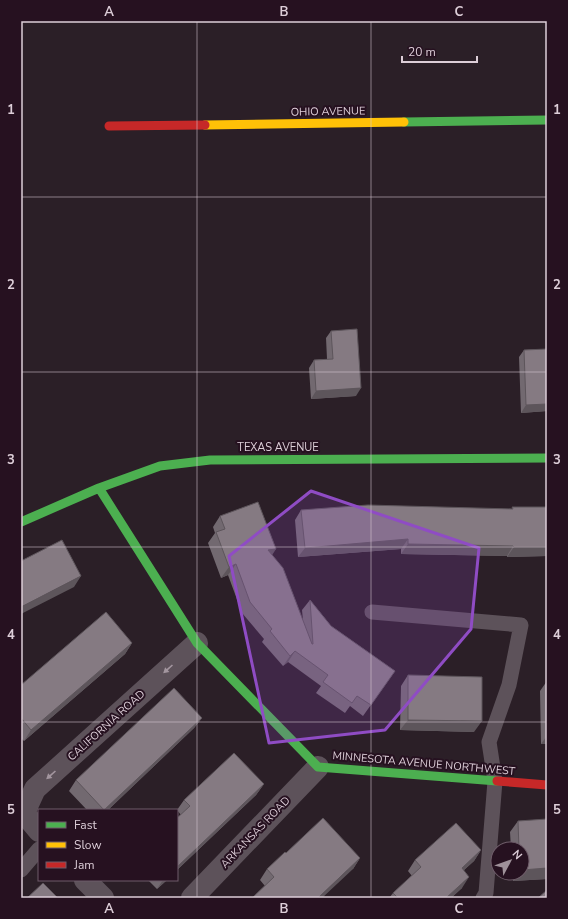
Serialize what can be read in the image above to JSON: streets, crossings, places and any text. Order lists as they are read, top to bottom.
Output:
{
  "streets": {
    "street": [
      "OHIO AVENUE",
      "TEXAS AVENUE",
      "CALIFORNIA ROAD",
      "MINNESOTA AVENUE NORTHWEST",
      "ARKANSAS ROAD"
    ]
  },
  "crossings": [
    ["TEXAS AVENUE", "MINNESOTA AVENUE NORTHWEST"],
    ["CALIFORNIA ROAD", "MINNESOTA AVENUE NORTHWEST"],
    ["MINNESOTA AVENUE NORTHWEST", "ARKANSAS ROAD"]
  ],
  "one_way": ["CALIFORNIA ROAD"],
  "legend": ["Fast", "Slow", "Jam"],
  "scale_bar": "20 m",
  "north": "top right",
  "grid": {
    "columns": ["A", "B", "C"],
    "rows": [
      "1",
      "2",
      "3",
      "4",
      "5"
    ]
  }
}
